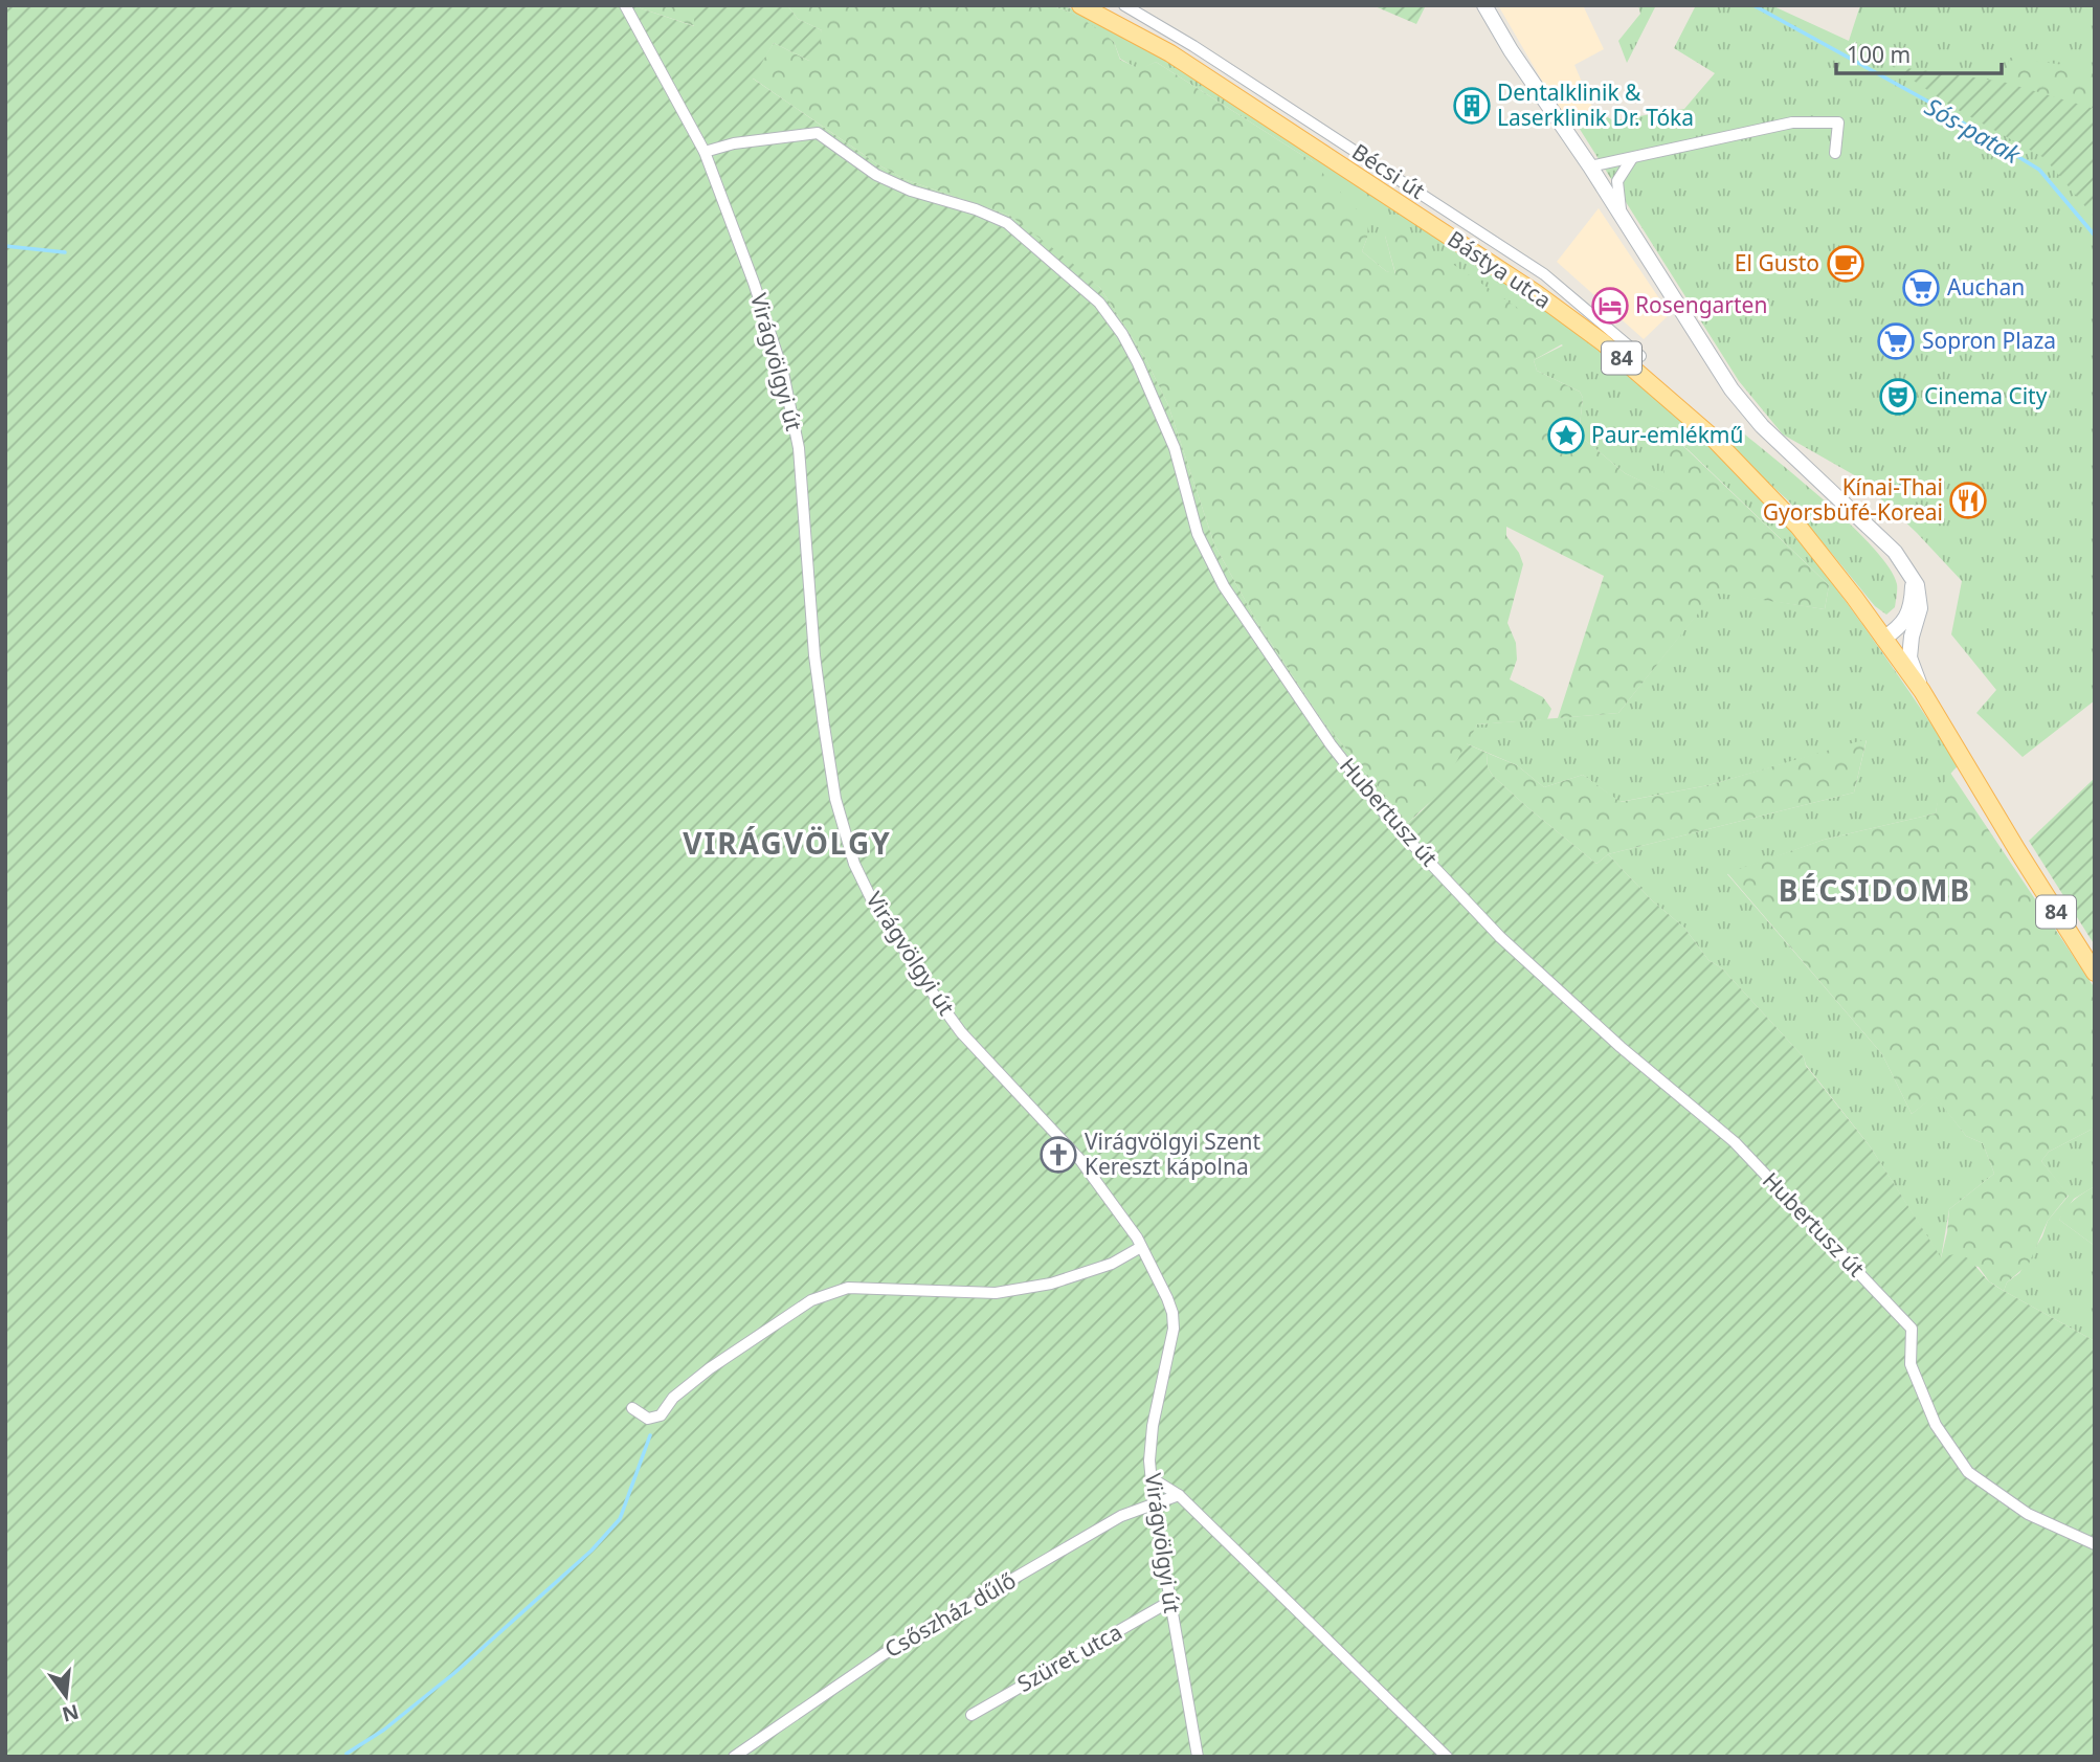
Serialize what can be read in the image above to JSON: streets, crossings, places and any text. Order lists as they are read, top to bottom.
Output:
{
  "streets": {
    "main road": ["Bástya utca", "84"],
    "street": [
      "Bécsi út",
      "Virágvölgyi út",
      "Hubertusz út",
      "Csőszház dűlő",
      "Szüret utca"
    ]
  },
  "crossings": [
    ["Bástya utca", "84"],
    ["Virágvölgyi út", "Hubertusz út"],
    ["Virágvölgyi út", "Csőszház dűlő"],
    ["Virágvölgyi út", "Szüret utca"]
  ],
  "districts": ["VIRÁGVÖLGY", "BÉCSIDOMB"],
  "water": ["Sós-patak"],
  "places": {
    "building": ["Dentalklinik & Laserklinik Dr. Tóka"],
    "cafe": ["El Gusto"],
    "supermarket": ["Auchan", "Sopron Plaza"],
    "hotel": ["Rosengarten"],
    "theatre": ["Cinema City"],
    "place": ["Paur-emlékmű"],
    "restaurant": ["Kínai-Thai Gyorsbüfé-Koreai"],
    "church": ["Virágvölgyi Szent Kereszt kápolna"]
  },
  "scale_bar": "100 m",
  "north": "bottom"
}
